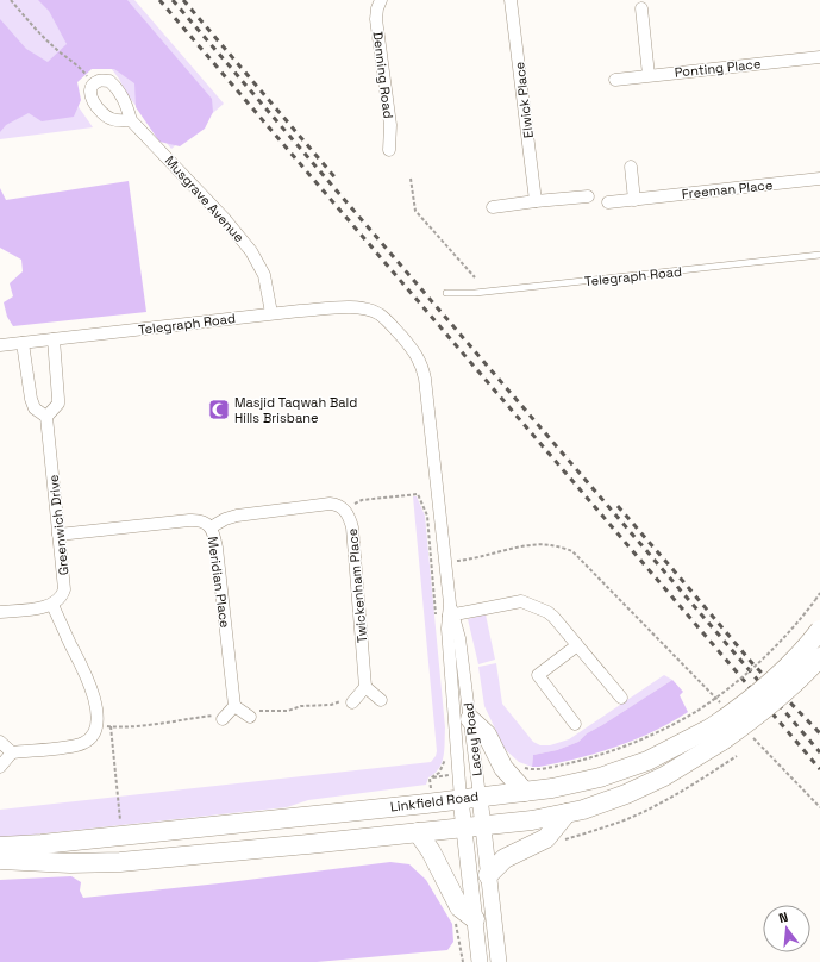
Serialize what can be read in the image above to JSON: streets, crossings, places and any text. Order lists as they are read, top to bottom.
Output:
{
  "streets": {
    "main road": ["Linkfield Road"],
    "street": [
      "Ponting Place",
      "Denning Road",
      "Elwick Place",
      "Freeman Place",
      "Musgrave Avenue",
      "Telegraph Road",
      "Greenwich Drive",
      "Meridian Place",
      "Twickenham Place",
      "Lacey Road"
    ]
  },
  "crossings": [
    ["Musgrave Avenue", "Telegraph Road"],
    ["Telegraph Road", "Lacey Road"],
    ["Greenwich Drive", "Meridian Place"],
    ["Meridian Place", "Twickenham Place"],
    ["Lacey Road", "Linkfield Road"]
  ],
  "places": {
    "mosque": ["Masjid Taqwah Bald Hills Brisbane"]
  },
  "north": "top"
}
